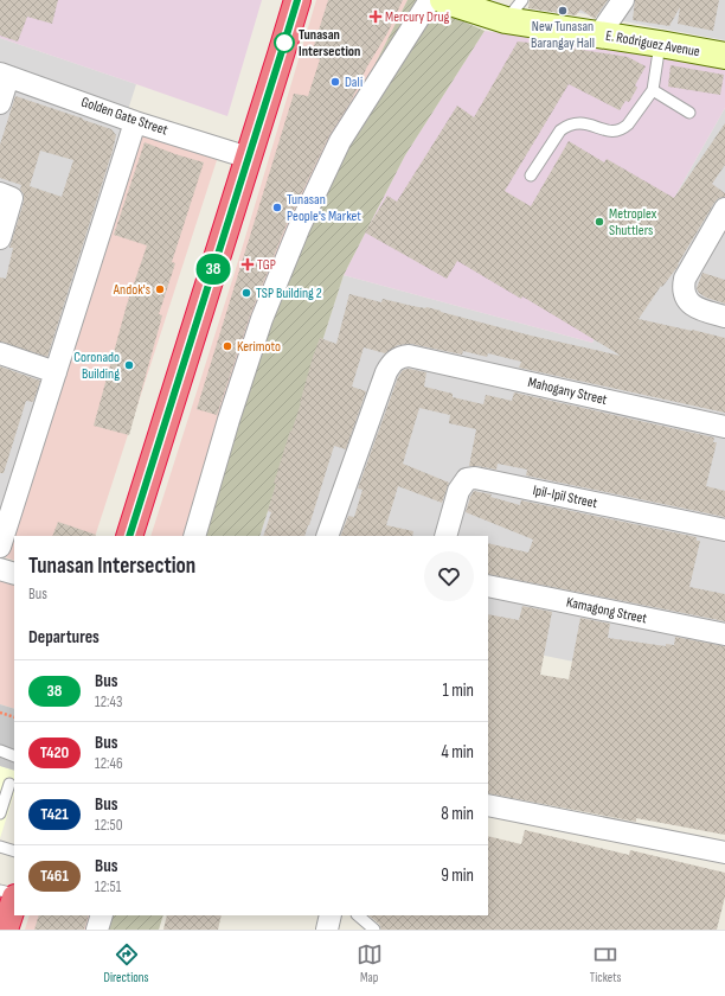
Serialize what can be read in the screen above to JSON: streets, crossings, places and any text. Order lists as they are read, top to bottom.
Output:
{
  "streets": {
    "street": [
      "E. Rodriguez Avenue",
      "Golden Gate Street",
      "Mahogany Street",
      "Ipil-Ipil Street",
      "Kamagong Street"
    ]
  },
  "places": {
    "other": [
      "New Tunasan Barangay Hall",
      "Tunasan Intersection",
      "Dali",
      "Tunasan People's Market",
      "Metroplex Shuttlers",
      "Andok's",
      "TSP Building 2",
      "Kerimoto",
      "Coronado Building"
    ],
    "health": ["Mercury Drug", "TGP"]
  },
  "lines": ["bus line 38"],
  "page": {
    "on_map": "38",
    "heading": [
      ["Tunasan Intersection", "Bus"],
      "Departures"
    ],
    "list": [
      {
        "mark": "38",
        "name": "Bus",
        "note": "12:43",
        "value": "1 min"
      },
      {
        "mark": "T420",
        "name": "Bus",
        "note": "12:46",
        "value": "4 min"
      },
      {
        "mark": "T421",
        "name": "Bus",
        "note": "12:50",
        "value": "8 min"
      },
      {
        "mark": "T461",
        "name": "Bus",
        "note": "12:51",
        "value": "9 min"
      }
    ],
    "tabs": ["Directions", "Map", "Tickets"]
  }
}
